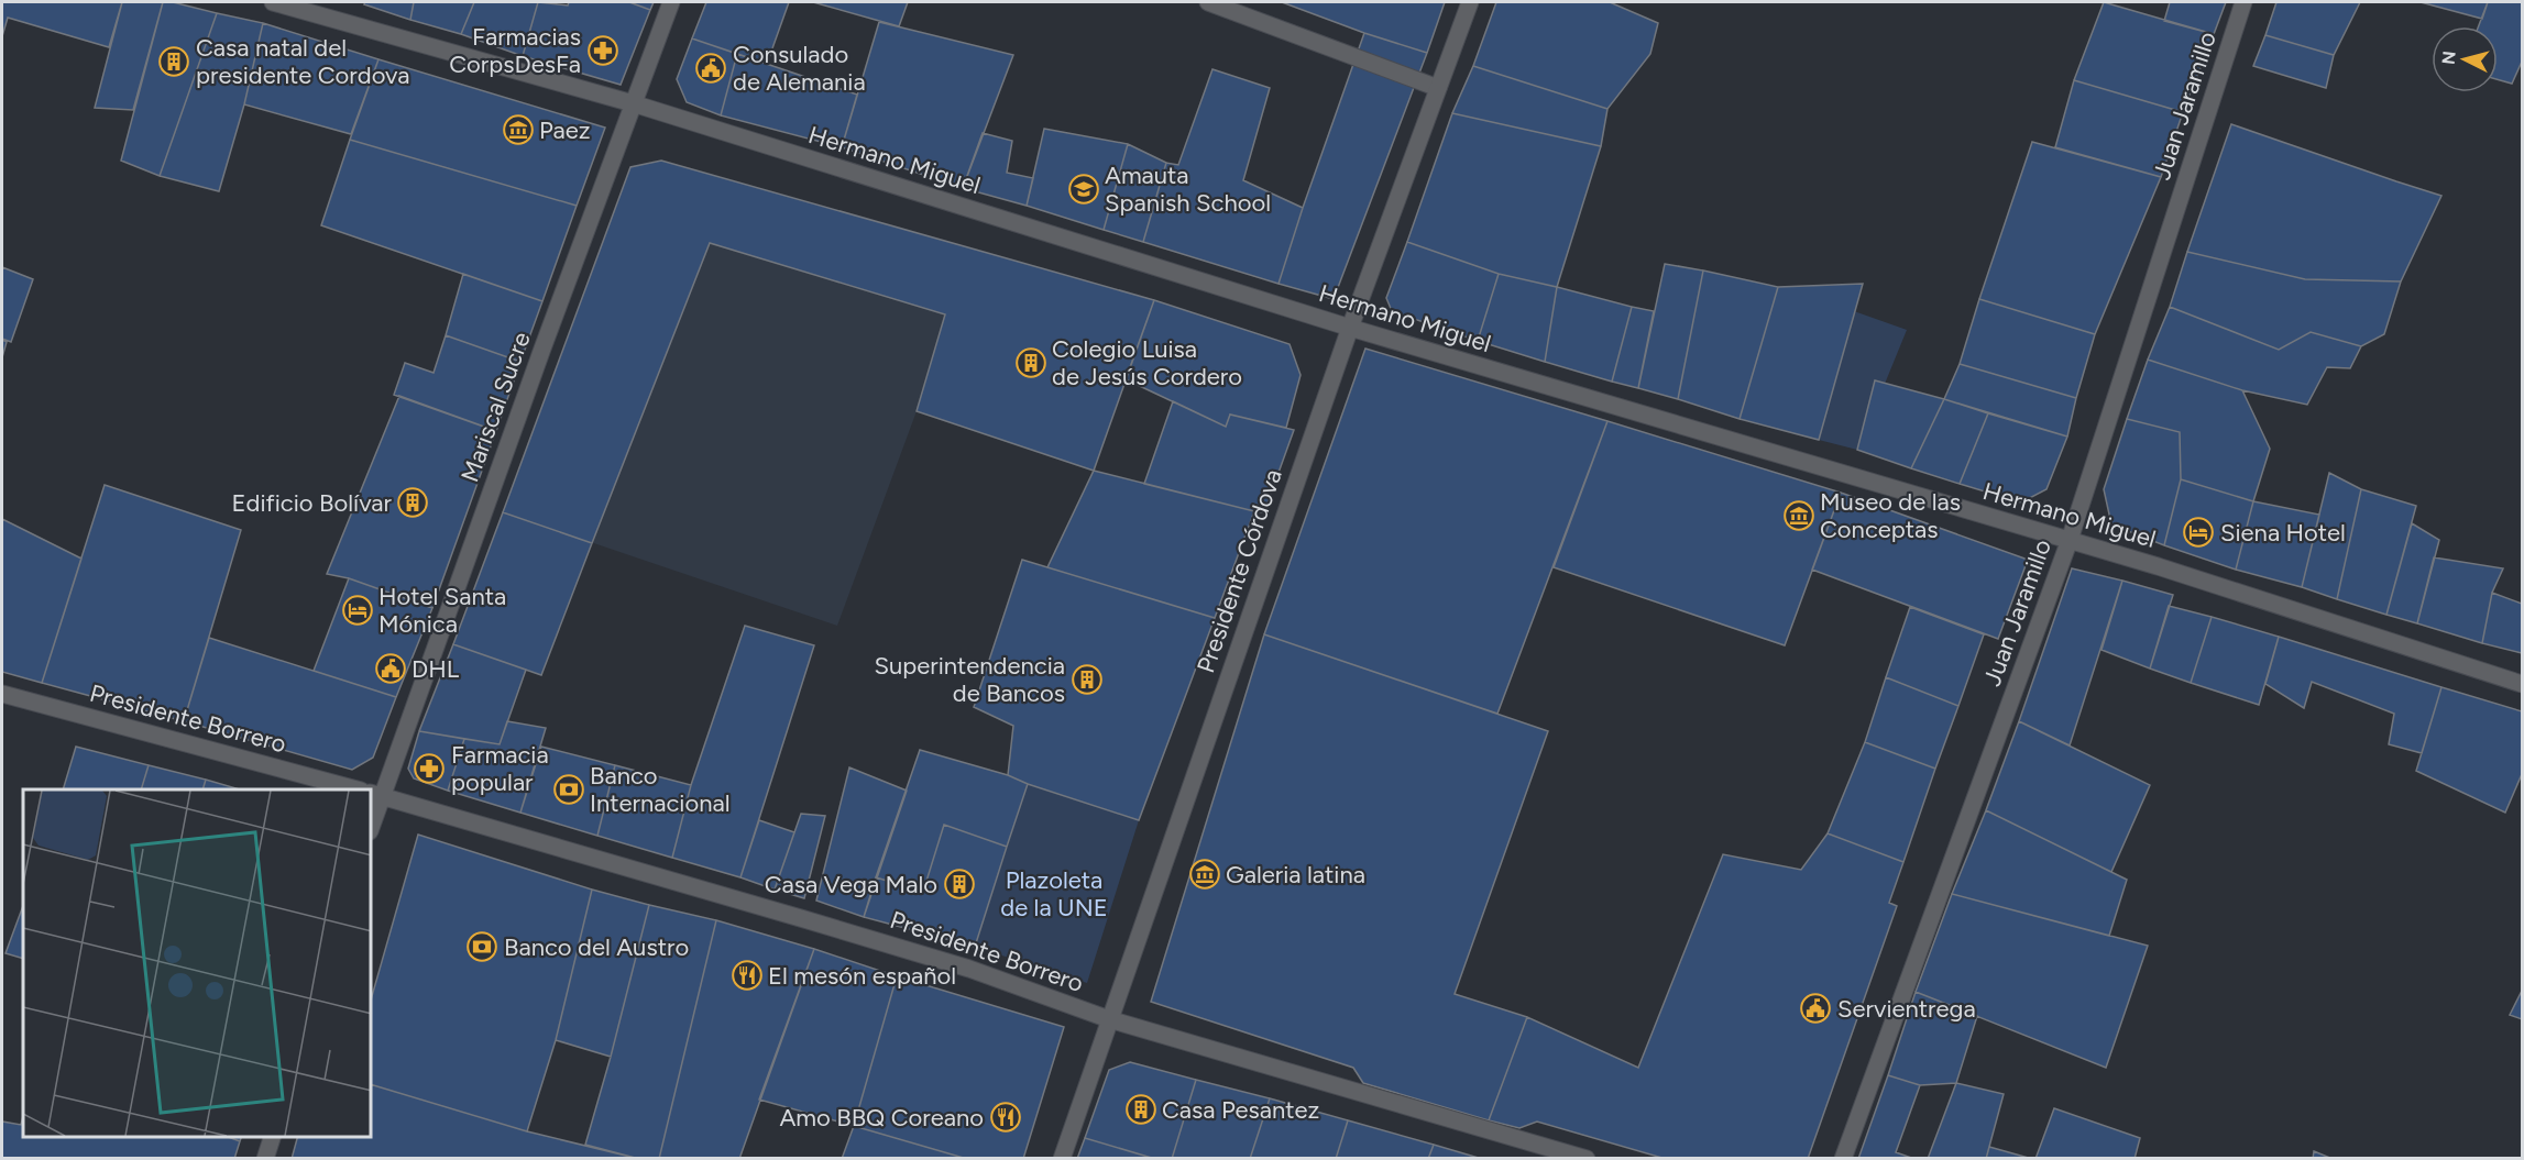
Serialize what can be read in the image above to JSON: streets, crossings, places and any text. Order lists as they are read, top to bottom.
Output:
{
  "streets": {
    "street": [
      "Juan Jaramillo",
      "Hermano Miguel",
      "Mariscal Sucre",
      "Presidente Córdova",
      "Presidente Borrero"
    ]
  },
  "crossings": [
    ["Juan Jaramillo", "Hermano Miguel"],
    ["Hermano Miguel", "Mariscal Sucre"],
    ["Hermano Miguel", "Presidente Córdova"],
    ["Mariscal Sucre", "Presidente Borrero"],
    ["Presidente Córdova", "Presidente Borrero"]
  ],
  "parks": ["Plazoleta de la UNE"],
  "places": {
    "pharmacy": ["Farmacias CorpsDesFa", "Farmacia popular"],
    "building": [
      "Casa natal del presidente Cordova",
      "Colegio Luisa de Jesús Cordero",
      "Edificio Bolívar",
      "Superintendencia de Bancos",
      "Casa Vega Malo",
      "Casa Pesantez"
    ],
    "public building": ["Consulado de Alemania", "DHL", "Servientrega"],
    "museum": ["Paez", "Museo de las Conceptas", "Galeria latina"],
    "school or university": ["Amauta Spanish School"],
    "hotel": ["Siena Hotel", "Hotel Santa Mónica"],
    "bank": ["Banco Internacional", "Banco del Austro"],
    "restaurant": ["El mesón español", "Amo BBQ Coreano"]
  },
  "north": "left"
}
